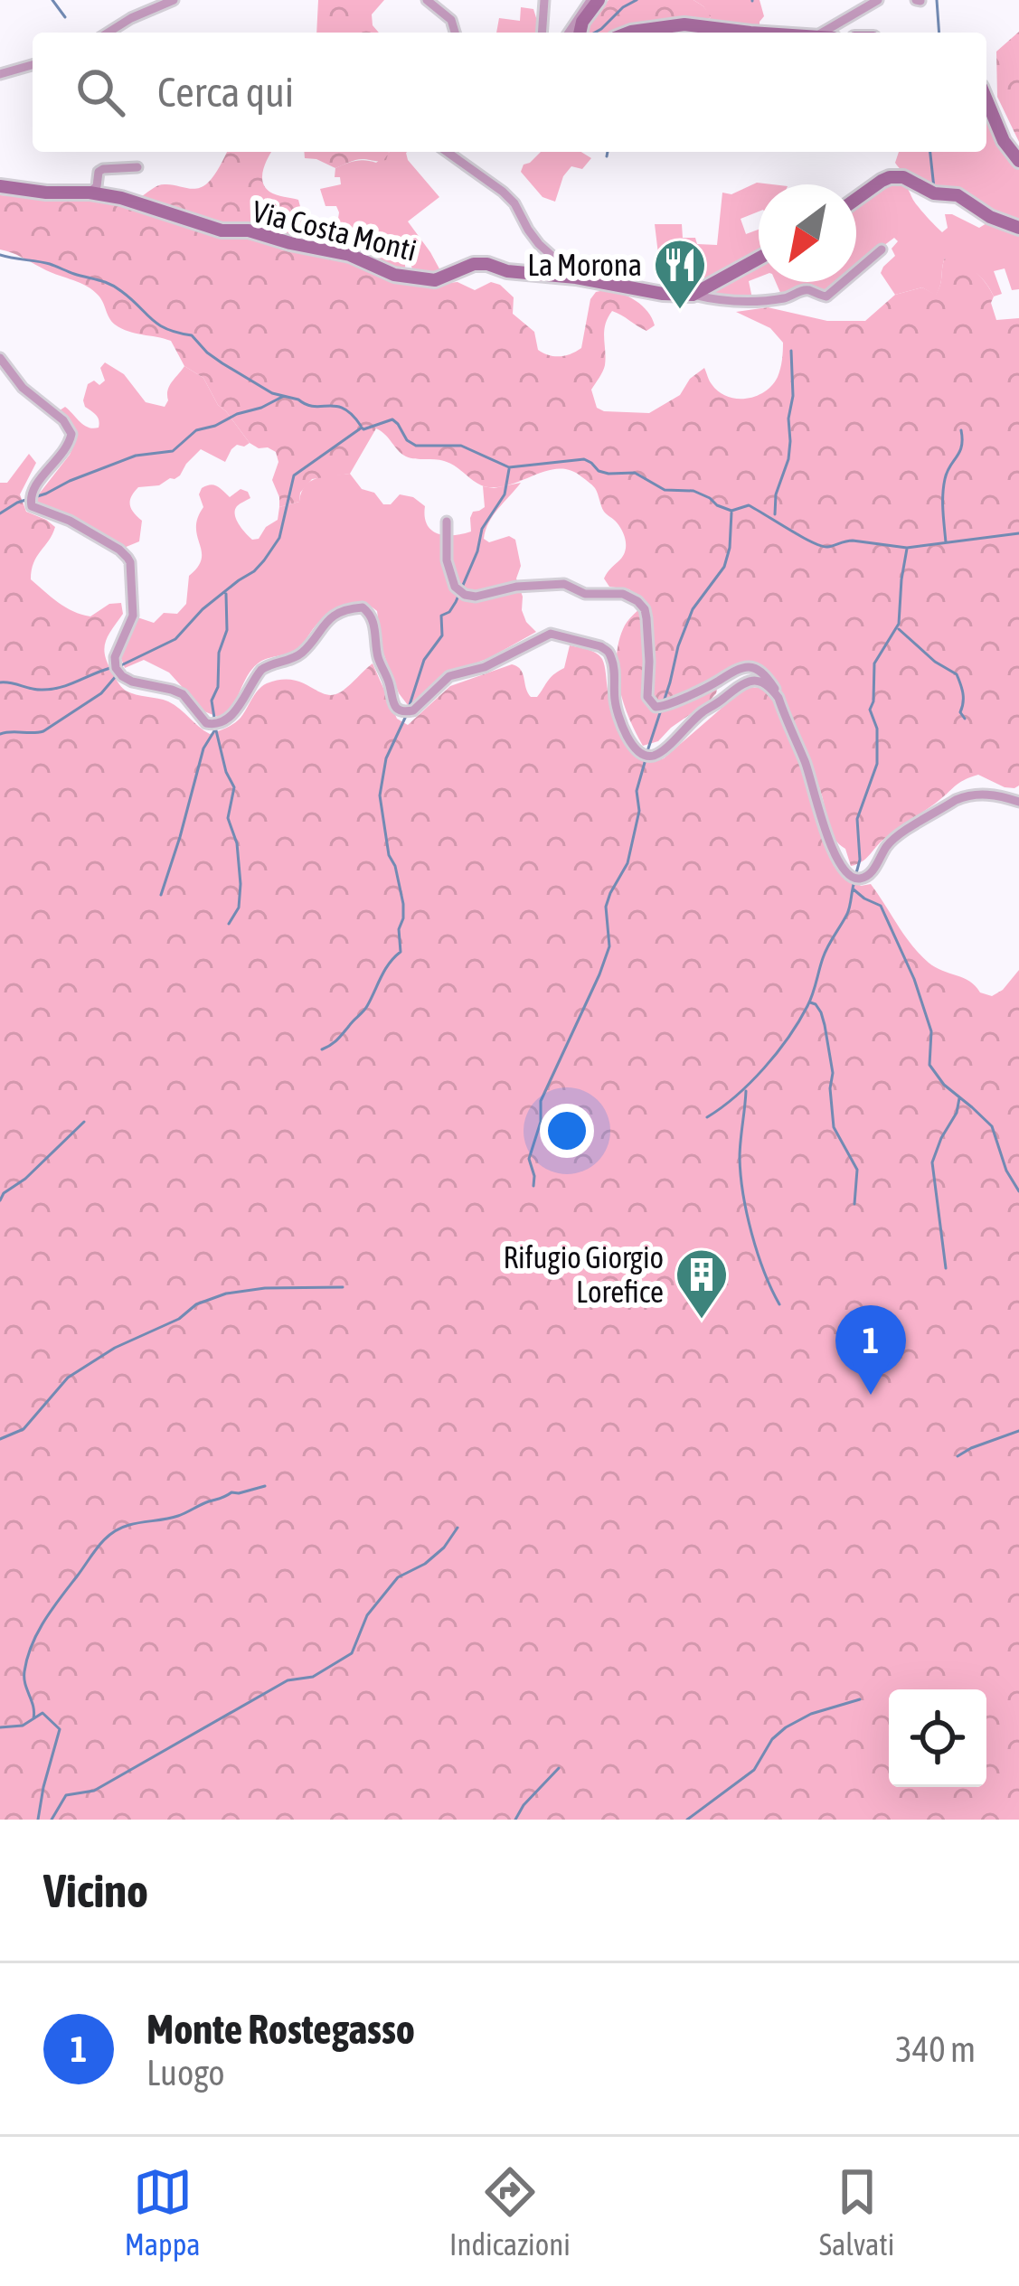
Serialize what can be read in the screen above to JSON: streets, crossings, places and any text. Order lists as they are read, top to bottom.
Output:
{
  "streets": {
    "street": ["Via Costa Monti"]
  },
  "places": {
    "restaurant": ["La Morona"],
    "building": ["Rifugio Giorgio Lorefice"]
  },
  "north": "bottom left",
  "page": {
    "search": "Cerca qui",
    "pins": "1",
    "heading": "Vicino",
    "list": [
      {
        "mark": "1",
        "name": "Monte Rostegasso",
        "note": "Luogo",
        "value": "340 m"
      }
    ],
    "nav": ["Mappa", "Indicazioni", "Salvati"]
  }
}
